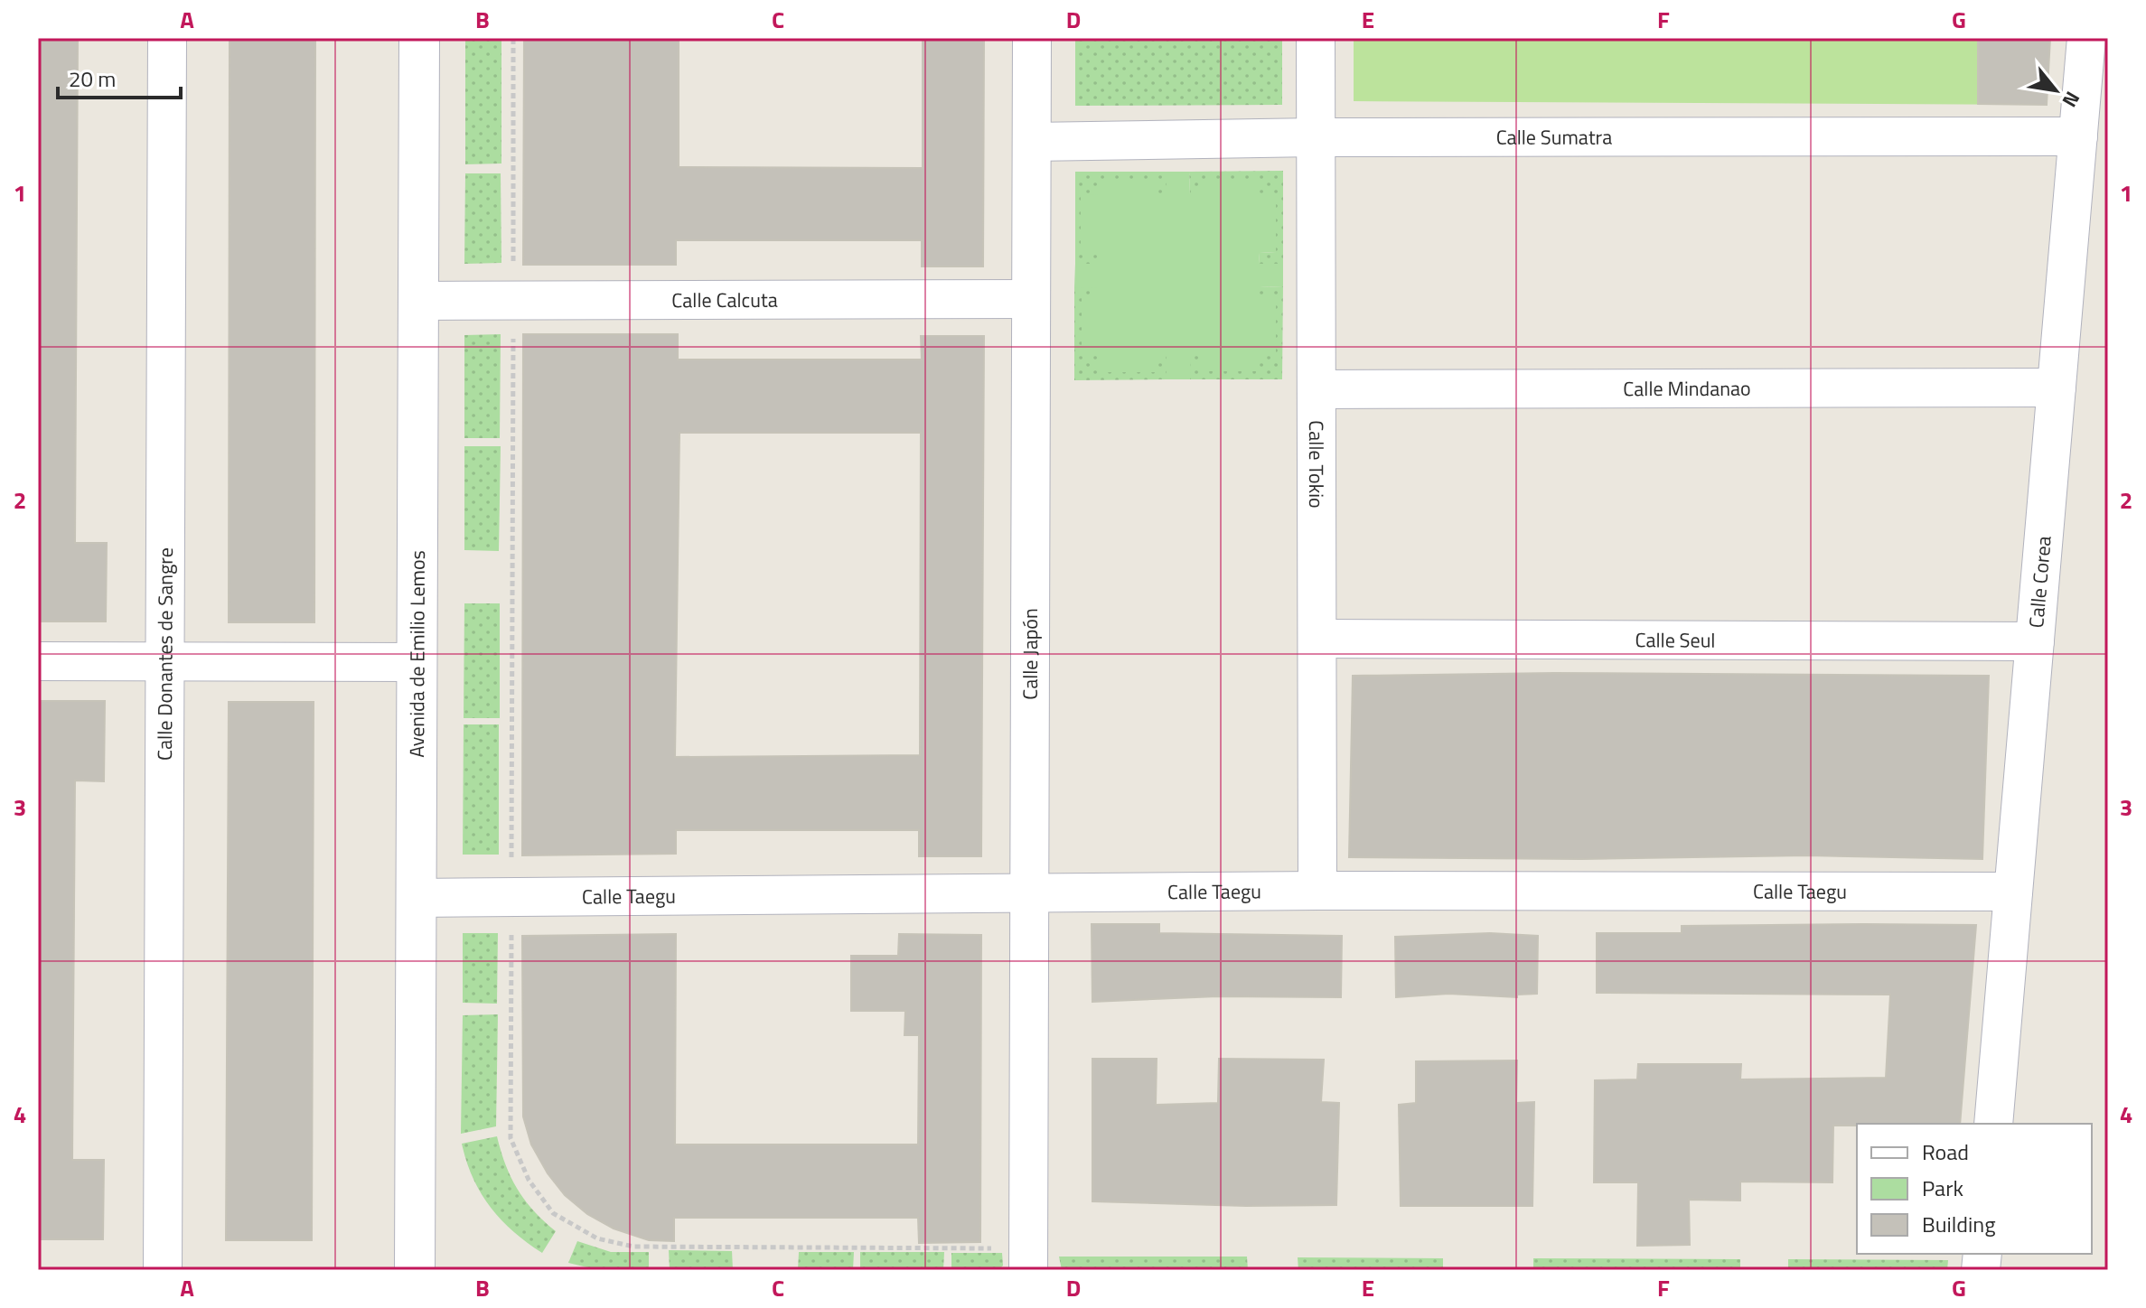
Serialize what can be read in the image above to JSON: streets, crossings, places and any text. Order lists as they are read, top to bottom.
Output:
{
  "streets": {
    "street": [
      "Calle Sumatra",
      "Calle Calcuta",
      "Calle Mindanao",
      "Calle Tokio",
      "Calle Corea",
      "Calle Seul",
      "Calle Donantes de Sangre",
      "Avenida de Emilio Lemos",
      "Calle Japón",
      "Calle Taegu"
    ]
  },
  "crossings": [
    ["Calle Sumatra", "Calle Tokio"],
    ["Calle Sumatra", "Calle Corea"],
    ["Calle Sumatra", "Calle Japón"],
    ["Calle Calcuta", "Avenida de Emilio Lemos"],
    ["Calle Calcuta", "Calle Japón"],
    ["Calle Mindanao", "Calle Tokio"],
    ["Calle Mindanao", "Calle Corea"],
    ["Calle Tokio", "Calle Seul"],
    ["Calle Tokio", "Calle Taegu"],
    ["Calle Corea", "Calle Seul"],
    ["Calle Corea", "Calle Taegu"],
    ["Avenida de Emilio Lemos", "Calle Taegu"],
    ["Calle Japón", "Calle Taegu"]
  ],
  "legend": ["Road", "Park", "Building"],
  "scale_bar": "20 m",
  "north": "bottom right",
  "grid": {
    "columns": [
      "A",
      "B",
      "C",
      "D",
      "E",
      "F",
      "G"
    ],
    "rows": [
      "1",
      "2",
      "3",
      "4"
    ]
  }
}
